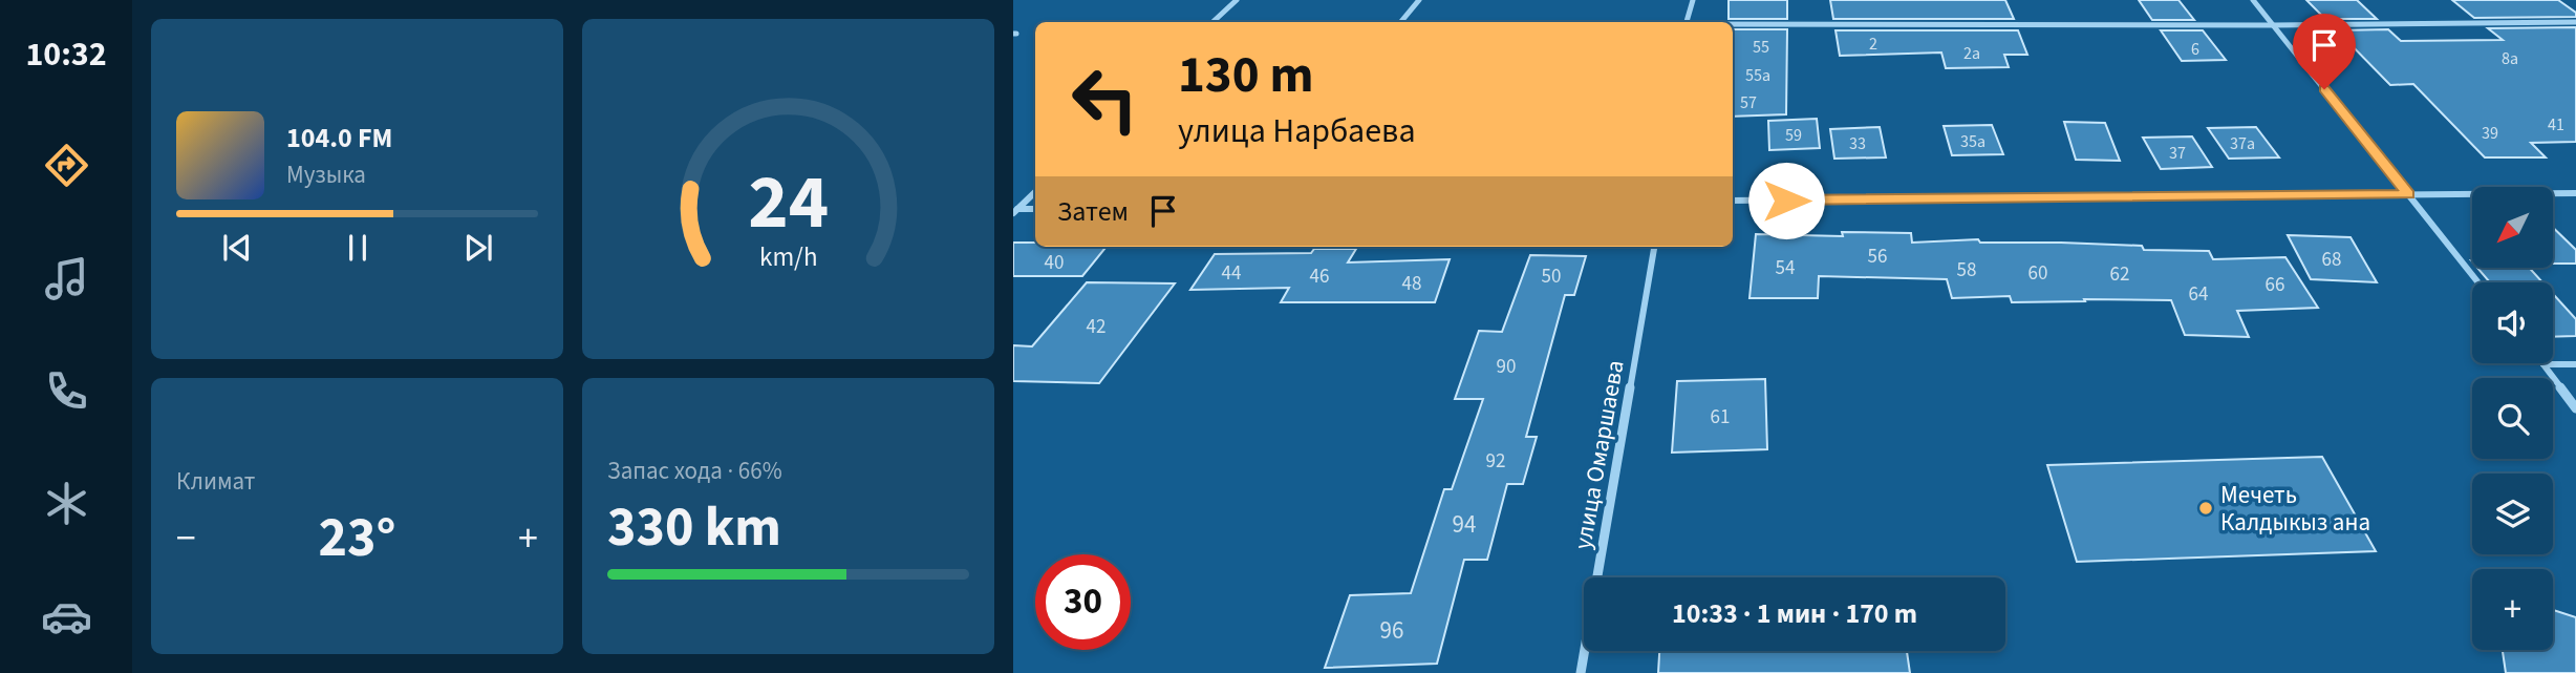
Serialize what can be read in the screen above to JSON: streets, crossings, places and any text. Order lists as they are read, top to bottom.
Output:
{
  "streets": {
    "street": ["улица Омаршаева"]
  },
  "places": ["Мечеть Калдыкыз ана"],
  "house_numbers": [
    "2",
    "55",
    "6",
    "2а",
    "8а",
    "55а",
    "57",
    "41",
    "39",
    "59",
    "35а",
    "33",
    "37а",
    "37",
    "56",
    "68",
    "40",
    "54",
    "58",
    "44",
    "60",
    "62",
    "46",
    "50",
    "48",
    "66",
    "64",
    "42",
    "90",
    "61",
    "92",
    "94",
    "96"
  ],
  "north": "bottom left",
  "page": {
    "tabs": "10:32",
    "turn": ["130 m", "улица Нарбаева"],
    "song": ["104.0 FM", "Музыка"],
    "then": "Затем",
    "map_buttons": "+",
    "tile": [
      "Климат",
      ["Запас хода · 66%", "330 km"]
    ],
    "heat": ["−", "23°", "+"],
    "limit": "30",
    "trip": "10:33 · 1 мин · 170 m",
    "gauge": ["24", "km/h"]
  }
}
